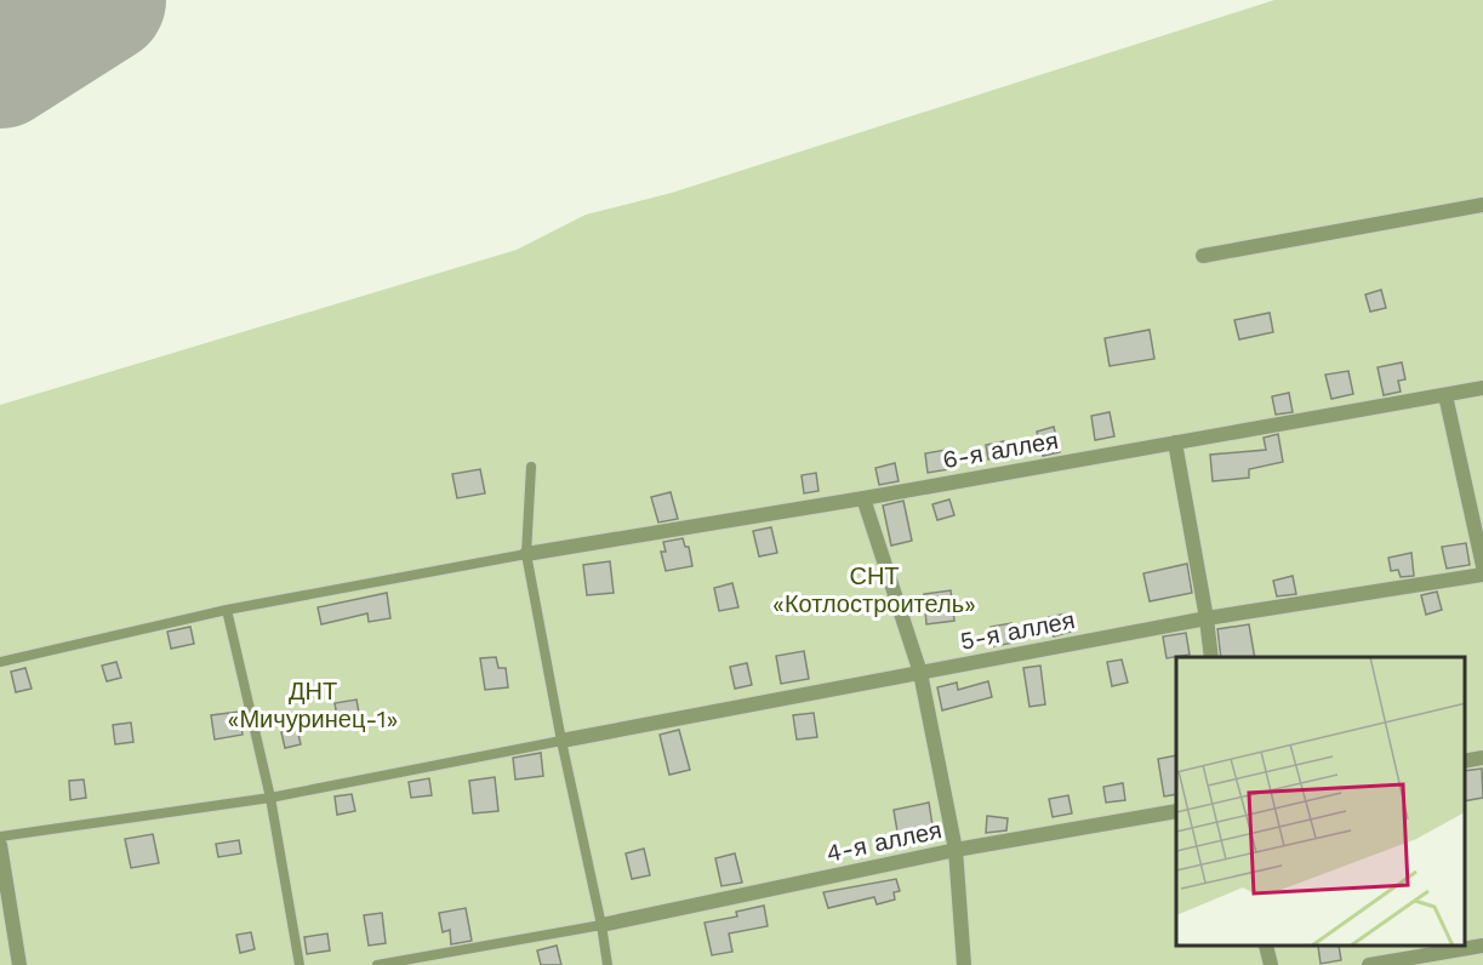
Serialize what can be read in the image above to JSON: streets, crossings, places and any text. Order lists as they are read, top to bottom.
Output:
{
  "streets": {
    "street": ["6-я аллея", "5-я аллея", "4-я аллея"]
  },
  "parks": ["СНТ «Котлостроитель»", "ДНТ «Мичуринец-1»"]
}
